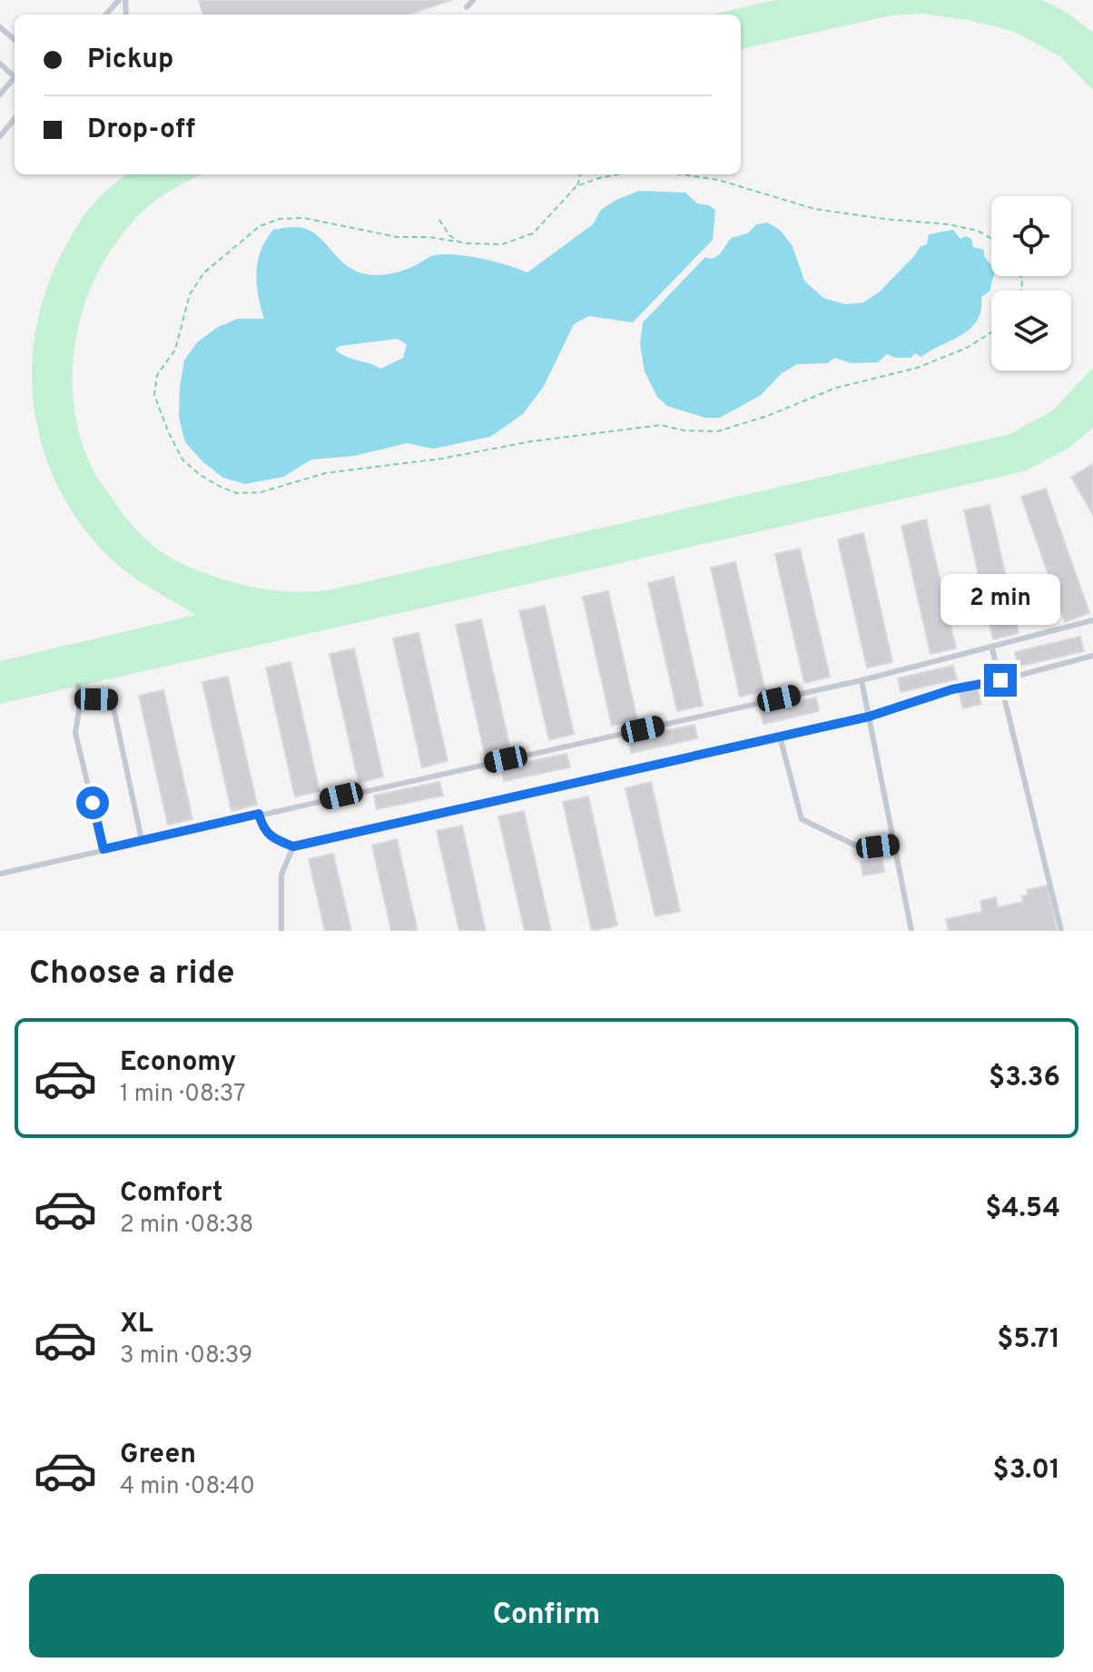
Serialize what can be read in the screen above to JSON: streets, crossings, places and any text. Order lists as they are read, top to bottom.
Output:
{
  "page": {
    "banner": ["Pickup", "Drop-off"],
    "bubble": "2 min",
    "heading": "Choose a ride",
    "list": [
      {
        "name": "Economy",
        "note": "1 min · 08:37",
        "value": "$3.36"
      },
      {
        "name": "Comfort",
        "note": "2 min · 08:38",
        "value": "$4.54"
      },
      {
        "name": "XL",
        "note": "3 min · 08:39",
        "value": "$5.71"
      },
      {
        "name": "Green",
        "note": "4 min · 08:40",
        "value": "$3.01"
      }
    ],
    "buttons": "Confirm"
  }
}
